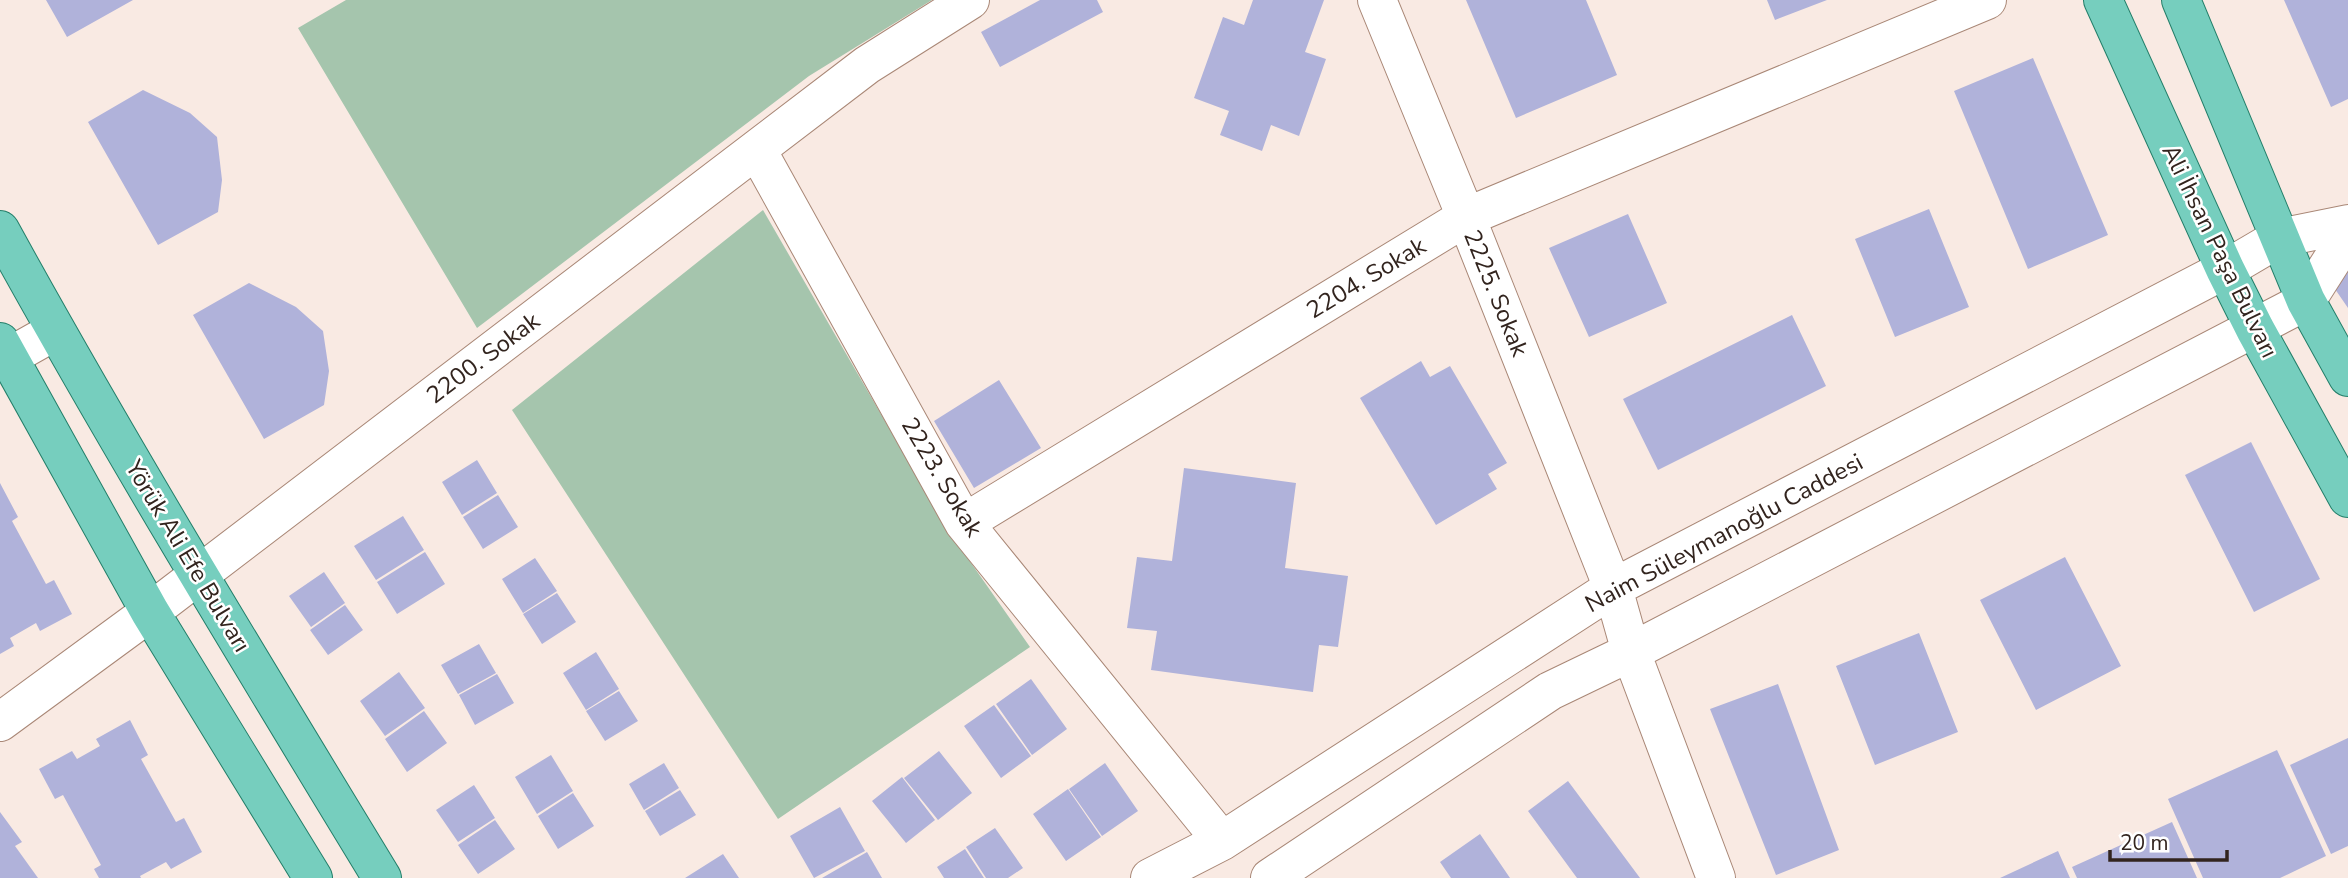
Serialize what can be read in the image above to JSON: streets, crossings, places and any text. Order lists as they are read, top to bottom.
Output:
{
  "streets": {
    "main road": ["Ali İhsan Paşa Bulvarı", "Yörük Ali Efe Bulvarı"],
    "street": [
      "2204. Sokak",
      "2225. Sokak",
      "2200. Sokak",
      "2223. Sokak",
      "Naim Süleymanoğlu Caddesi"
    ]
  },
  "crossings": [
    ["Ali İhsan Paşa Bulvarı", "Naim Süleymanoğlu Caddesi"],
    ["2204. Sokak", "2225. Sokak"],
    ["2204. Sokak", "2223. Sokak"],
    ["2225. Sokak", "Naim Süleymanoğlu Caddesi"],
    ["2200. Sokak", "2223. Sokak"],
    ["2200. Sokak", "Yörük Ali Efe Bulvarı"],
    ["2223. Sokak", "Naim Süleymanoğlu Caddesi"]
  ],
  "scale_bar": "20 m"
}
